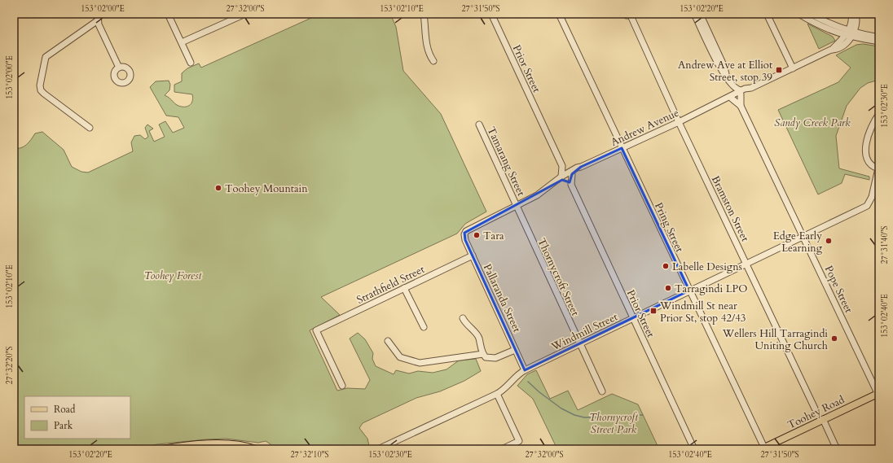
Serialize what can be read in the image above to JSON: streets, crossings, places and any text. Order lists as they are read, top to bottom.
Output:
{
  "streets": {
    "main road": ["Toohey Road"],
    "street": [
      "Prior Street",
      "Andrew Avenue",
      "Tamarang Street",
      "Bramston Street",
      "Pring Street",
      "Thornycroft Street",
      "Strathfield Street",
      "Pope Street",
      "Pallaranda Street",
      "Windmill Street"
    ]
  },
  "crossings": [
    ["Prior Street", "Andrew Avenue"],
    ["Prior Street", "Windmill Street"],
    ["Andrew Avenue", "Tamarang Street"],
    ["Andrew Avenue", "Bramston Street"],
    ["Andrew Avenue", "Pring Street"],
    ["Andrew Avenue", "Thornycroft Street"],
    ["Andrew Avenue", "Pope Street"],
    ["Andrew Avenue", "Pallaranda Street"],
    ["Tamarang Street", "Thornycroft Street"],
    ["Bramston Street", "Windmill Street"],
    ["Pring Street", "Windmill Street"],
    ["Pring Street", "Toohey Road"],
    ["Thornycroft Street", "Windmill Street"],
    ["Strathfield Street", "Pallaranda Street"],
    ["Pope Street", "Windmill Street"],
    ["Pope Street", "Toohey Road"],
    ["Pallaranda Street", "Windmill Street"]
  ],
  "parks": ["Sandy Creek Park", "Toohey Forest", "Thornycroft Street Park"],
  "places": {
    "transit": ["Andrew Ave at Elliot Street, stop 39", "Windmill St near Prior St, stop 42/43"],
    "other": [
      "Toohey Mountain",
      "Tara",
      "Edge Early Learning",
      "Labelle Designs",
      "Tarragindi LPO",
      "Wellers Hill Tarragindi Uniting Church"
    ]
  },
  "legend": ["Road", "Park"],
  "coordinates": [
    "153°02'00\"E",
    "27°32'00\"S",
    "153°02'10\"E",
    "27°31'50\"S",
    "153°02'20\"E",
    "153°02'30\"E",
    "27°31'40\"S",
    "153°02'40\"E",
    "27°32'20\"S",
    "27°32'10\"S"
  ]
}
